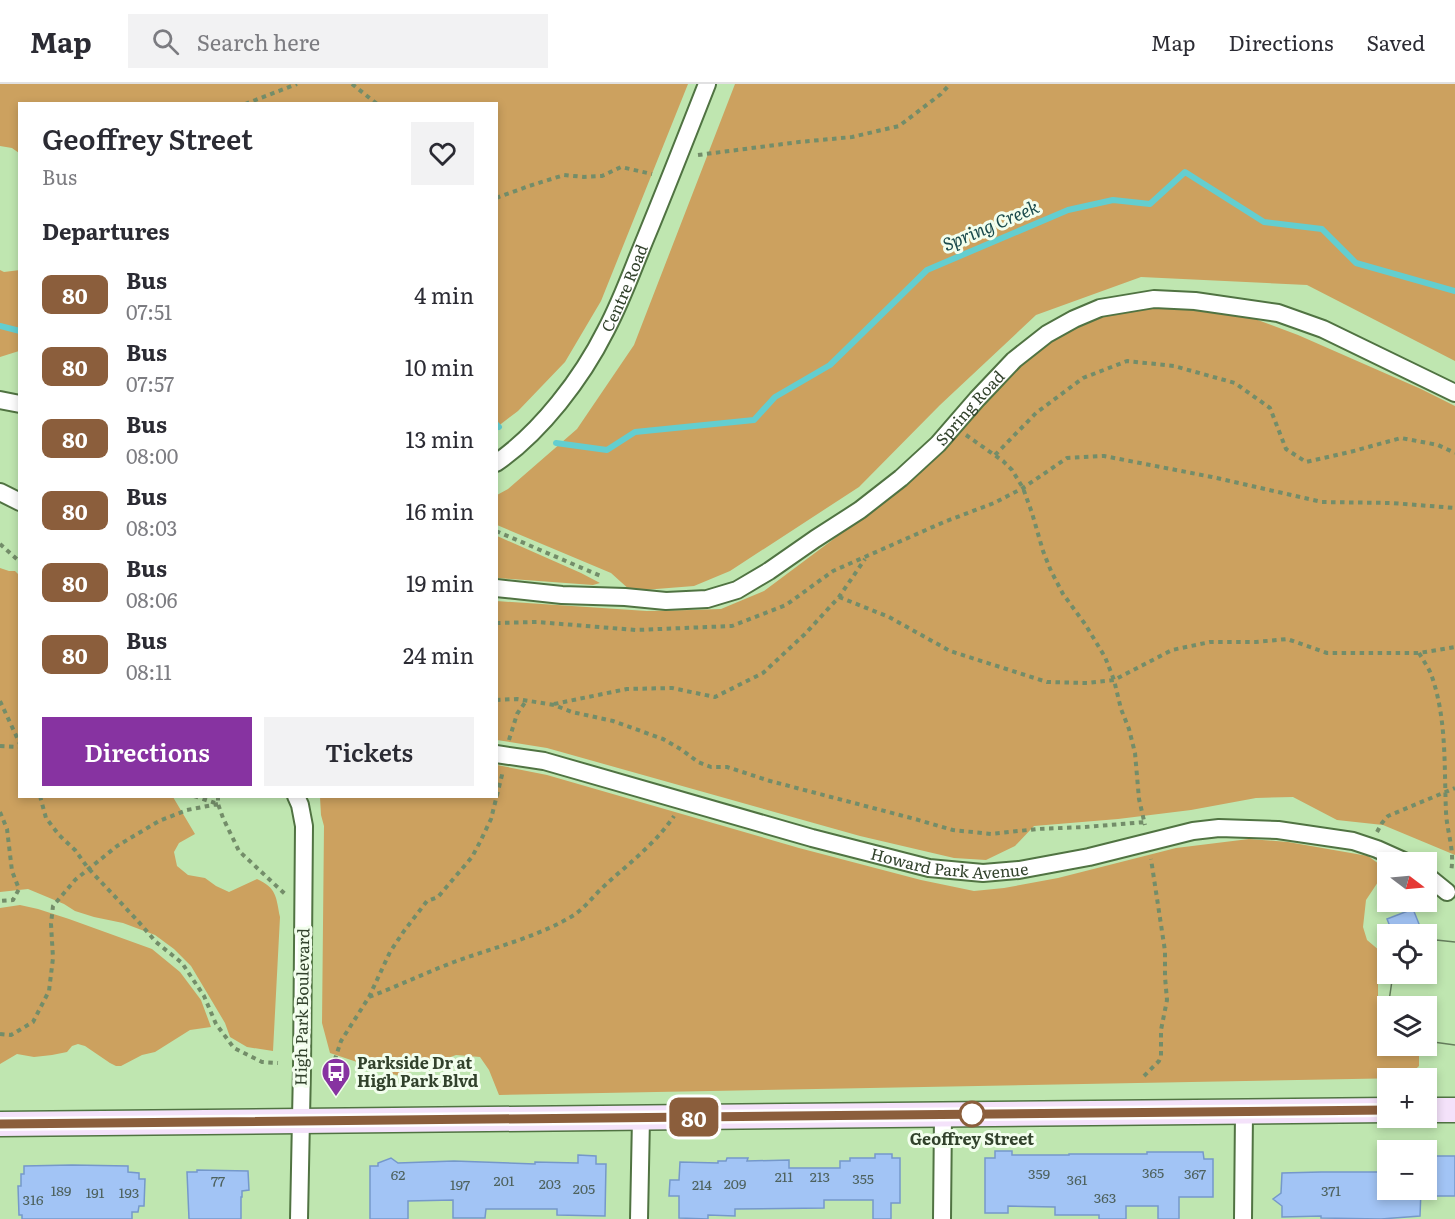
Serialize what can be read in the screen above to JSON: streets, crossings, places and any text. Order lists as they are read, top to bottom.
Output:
{
  "streets": {
    "street": [
      "Centre Road",
      "Spring Road",
      "Howard Park Avenue",
      "High Park Boulevard"
    ]
  },
  "water": ["Spring Creek"],
  "places": {
    "bus stop": ["Parkside Dr at High Park Blvd"],
    "other": ["Geoffrey Street"]
  },
  "lines": ["bus line 80"],
  "house_numbers": [
    "365",
    "359",
    "367",
    "62",
    "211",
    "213",
    "355",
    "361",
    "77",
    "201",
    "203",
    "209",
    "197",
    "214",
    "205",
    "189",
    "371",
    "191",
    "193",
    "363",
    "316"
  ],
  "north": "right",
  "page": {
    "header": "Map",
    "search": "Search here",
    "nav": ["Map", "Directions", "Saved"],
    "on_map": "80",
    "heading": [
      ["Geoffrey Street", "Bus"],
      "Departures"
    ],
    "list": [
      {
        "mark": "80",
        "name": "Bus",
        "note": "07:51",
        "value": "4 min"
      },
      {
        "mark": "80",
        "name": "Bus",
        "note": "07:57",
        "value": "10 min"
      },
      {
        "mark": "80",
        "name": "Bus",
        "note": "08:00",
        "value": "13 min"
      },
      {
        "mark": "80",
        "name": "Bus",
        "note": "08:03",
        "value": "16 min"
      },
      {
        "mark": "80",
        "name": "Bus",
        "note": "08:06",
        "value": "19 min"
      },
      {
        "mark": "80",
        "name": "Bus",
        "note": "08:11",
        "value": "24 min"
      }
    ],
    "buttons": ["Directions", "Tickets"],
    "map_buttons": ["+", "−"]
  }
}
